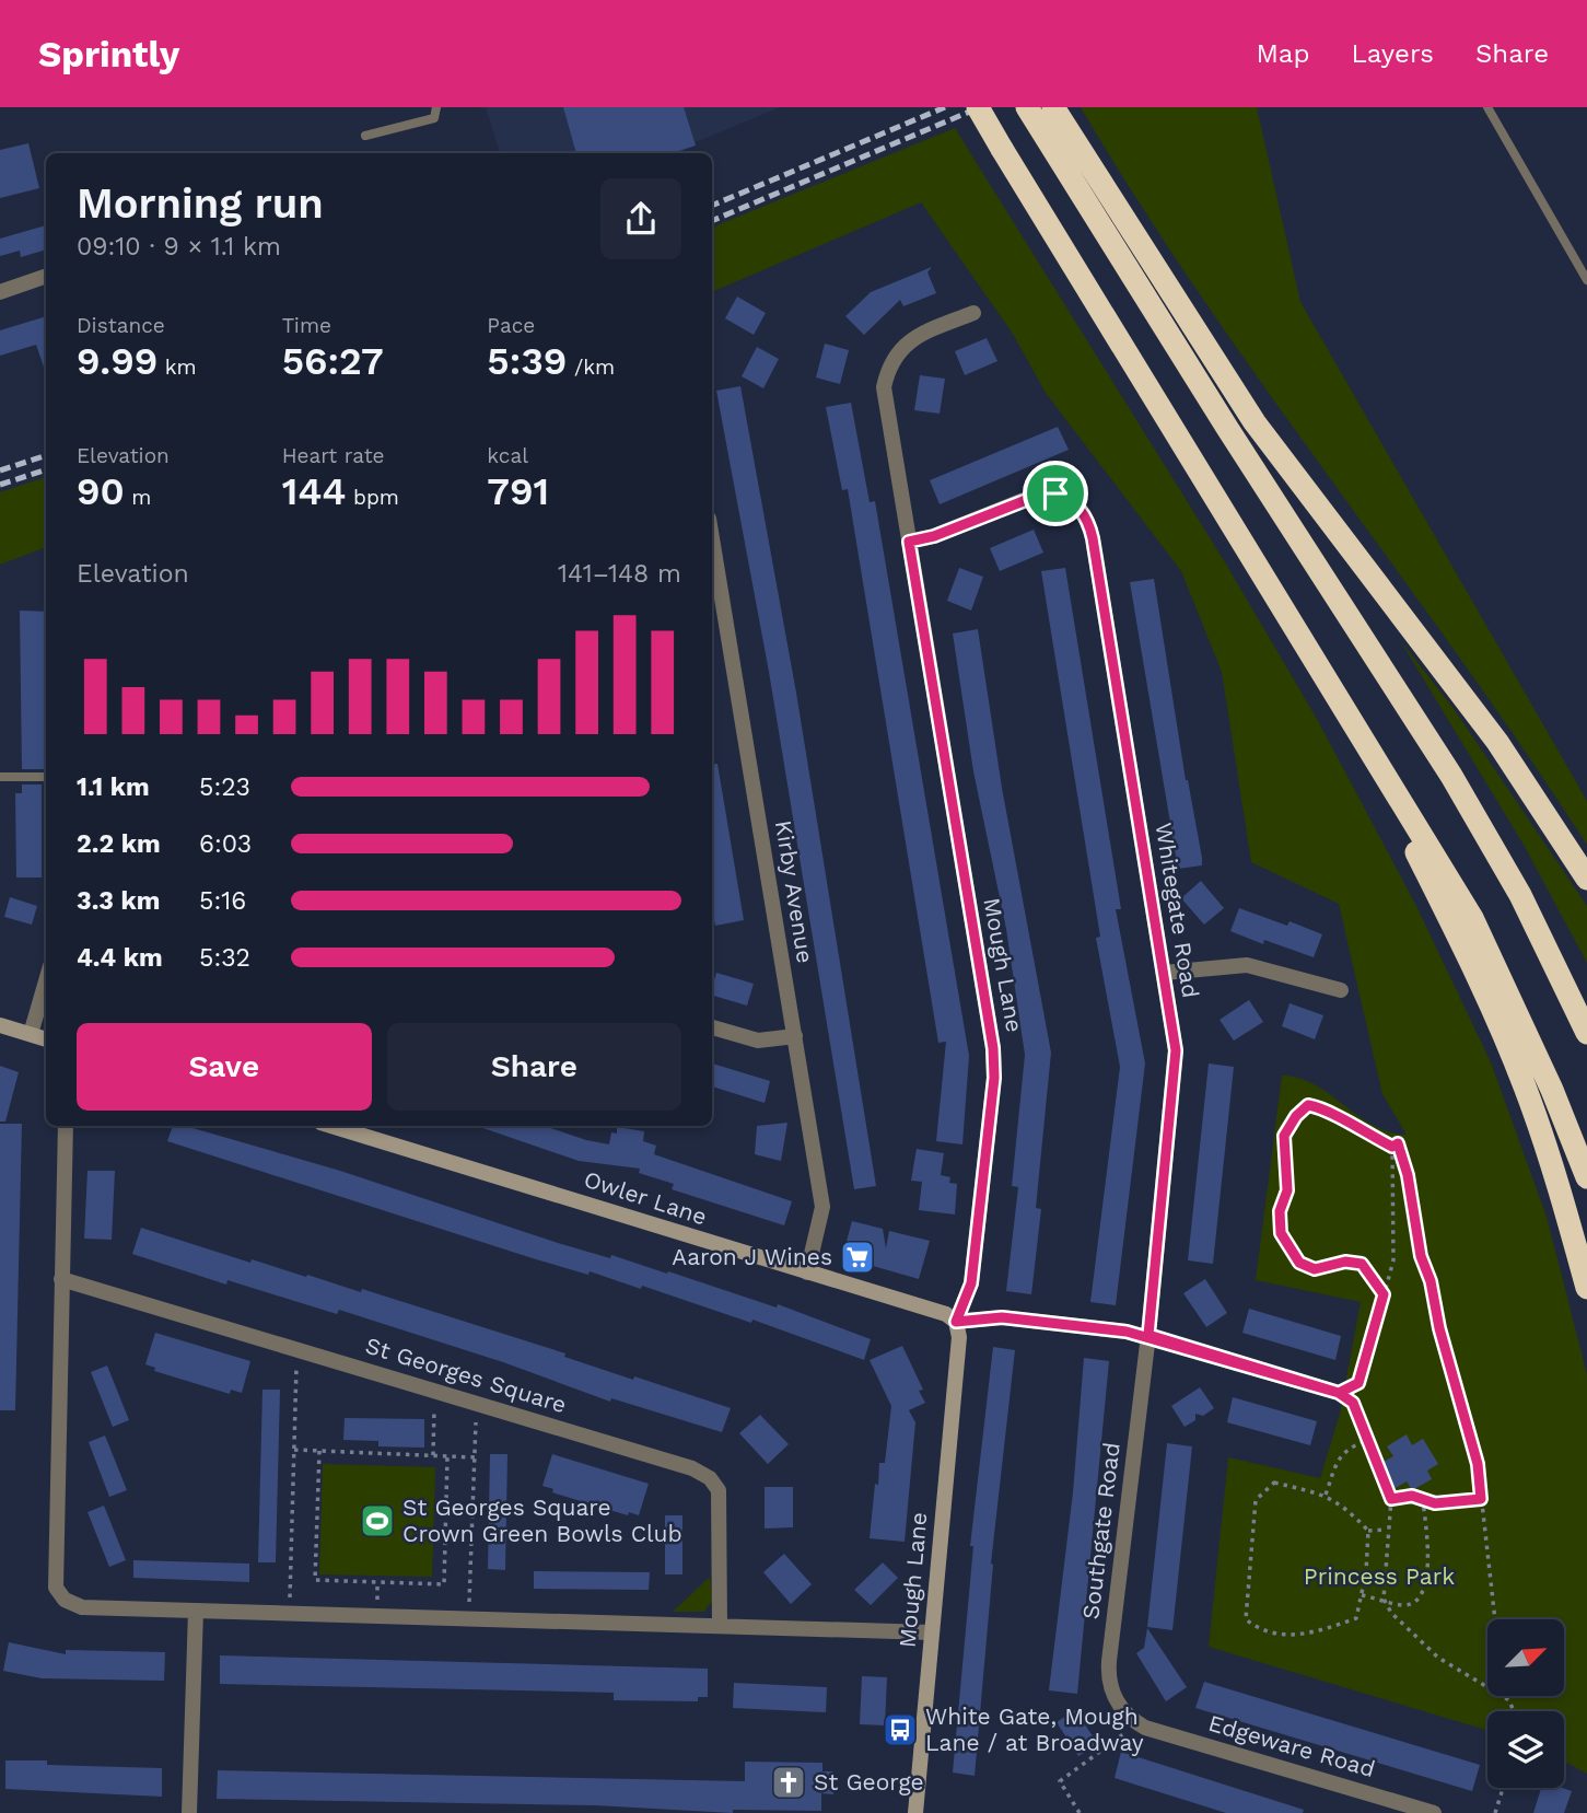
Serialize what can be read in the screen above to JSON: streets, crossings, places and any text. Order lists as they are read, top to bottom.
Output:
{
  "streets": {
    "street": [
      "Kirby Avenue",
      "Whitegate Road",
      "Mough Lane",
      "Owler Lane",
      "St Georges Square",
      "Southgate Road",
      "Edgeware Road"
    ]
  },
  "crossings": [
    ["Kirby Avenue", "Owler Lane"],
    ["Whitegate Road", "Mough Lane"],
    ["Whitegate Road", "Southgate Road"],
    ["Mough Lane", "Owler Lane"],
    ["Southgate Road", "Edgeware Road"]
  ],
  "parks": ["Princess Park"],
  "places": {
    "supermarket": ["Aaron J Wines"],
    "sports": ["St Georges Square Crown Green Bowls Club"],
    "bus stop": ["White Gate, Mough Lane / at Broadway"],
    "church": ["St George"]
  },
  "north": "top right",
  "page": {
    "header": "Sprintly",
    "nav": ["Map", "Layers", "Share"],
    "heading": ["Morning run", "09:10 · 9 × 1.1 km"],
    "stats": [
      ["Distance", "9.99 km"],
      ["Time", "56:27"],
      ["Pace", "5:39 /km"],
      ["Elevation", "90 m"],
      ["Heart rate", "144 bpm"],
      ["kcal", "791"]
    ],
    "chart": ["Elevation", "141–148 m"],
    "list": [
      {
        "name": "1.1 km",
        "note": "5:23"
      },
      {
        "name": "2.2 km",
        "note": "6:03"
      },
      {
        "name": "3.3 km",
        "note": "5:16"
      },
      {
        "name": "4.4 km",
        "note": "5:32"
      }
    ],
    "buttons": ["Save", "Share"]
  }
}
